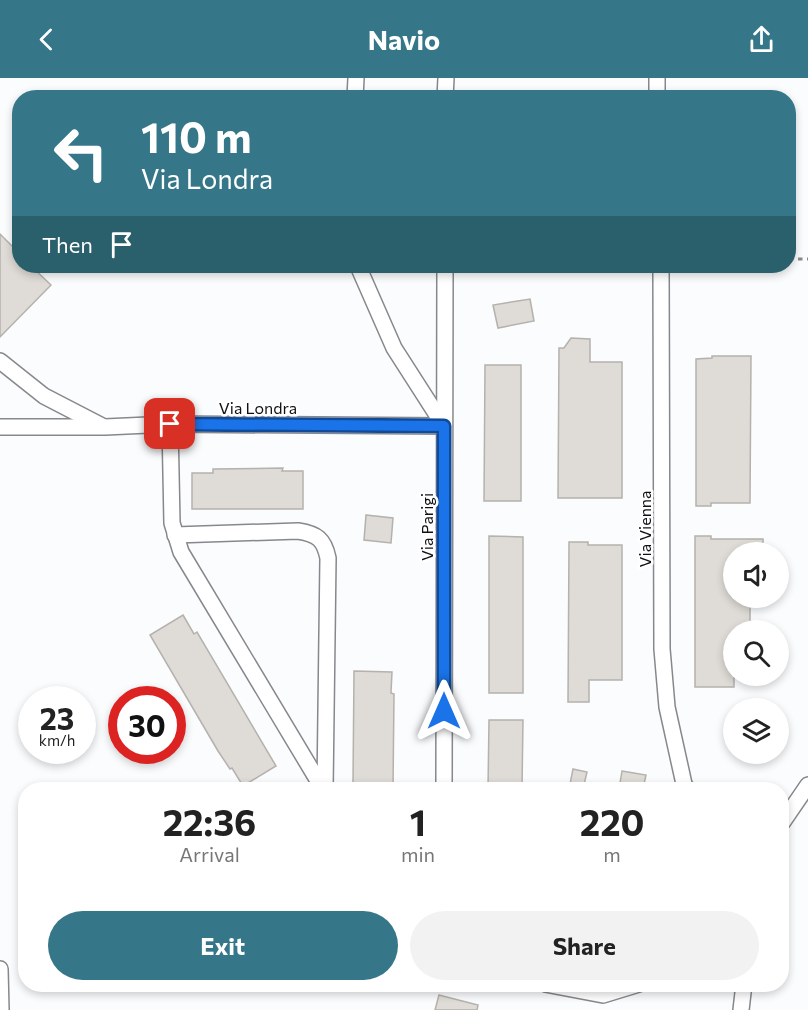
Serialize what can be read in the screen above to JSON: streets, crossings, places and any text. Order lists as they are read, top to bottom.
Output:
{
  "streets": {
    "street": ["Via Londra", "Via Parigi", "Via Vienna"]
  },
  "crossings": [
    ["Via Londra", "Via Parigi"]
  ],
  "page": {
    "header": "Navio",
    "turn": ["110 m", "Via Londra"],
    "then": "Then",
    "speed": "23 km/h",
    "limit": "30",
    "eta": [
      "22:36",
      "Arrival",
      "1",
      "min",
      "220",
      "m"
    ],
    "buttons": ["Exit", "Share"]
  }
}
